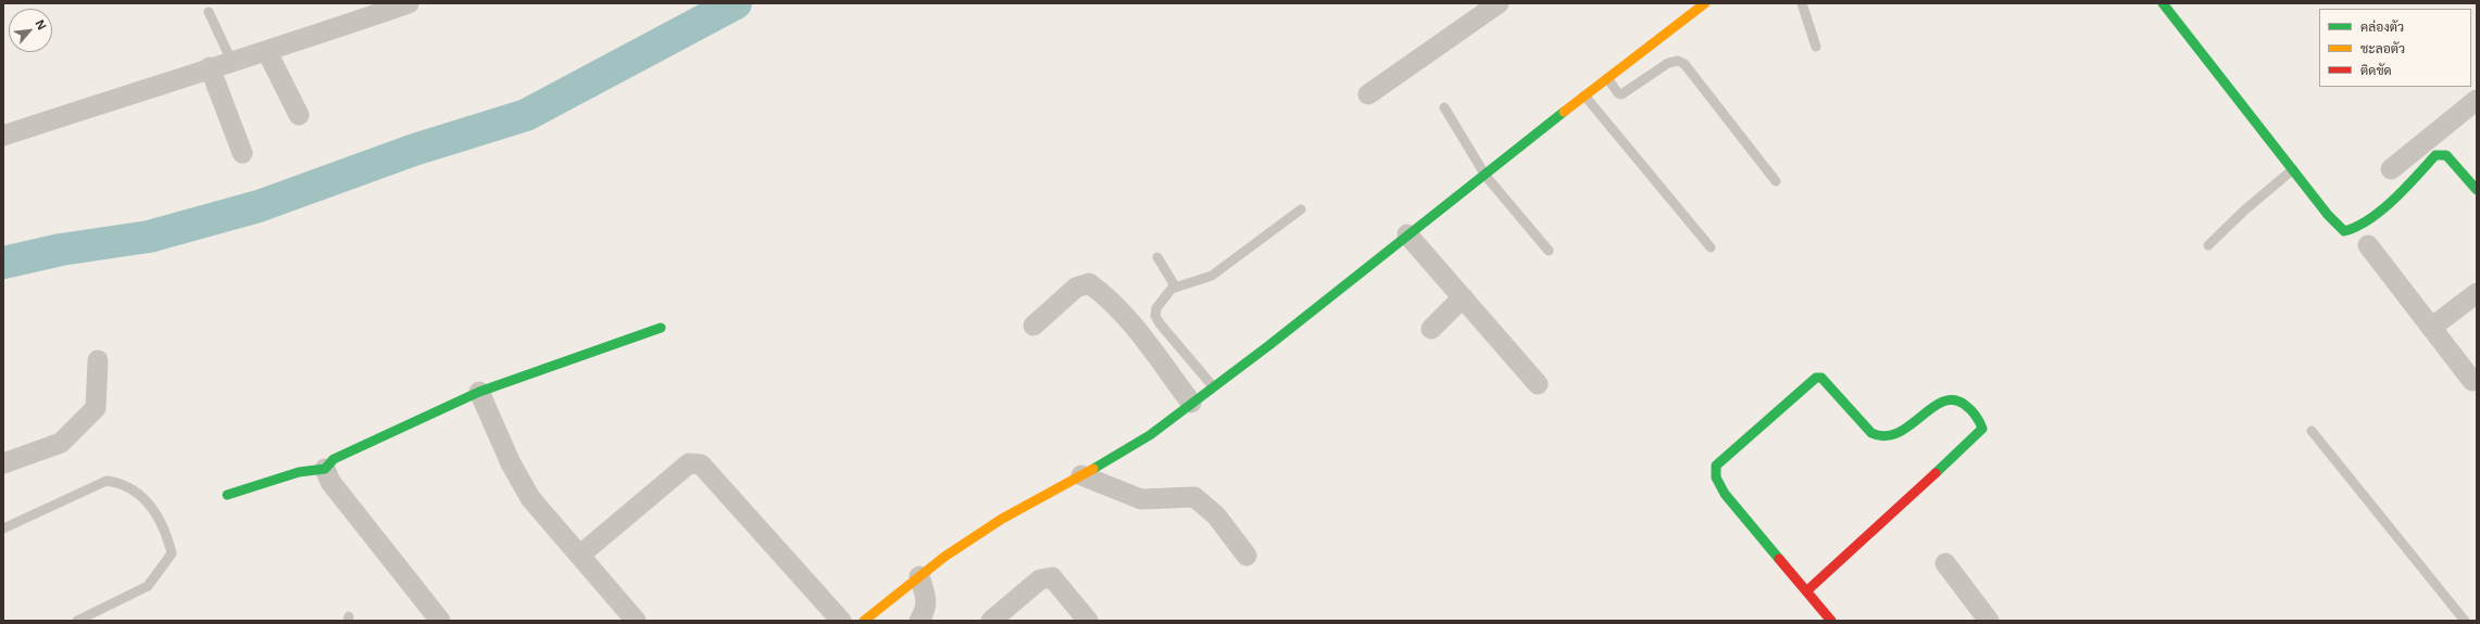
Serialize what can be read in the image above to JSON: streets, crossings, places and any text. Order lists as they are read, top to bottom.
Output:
{
  "legend": ["คล่องตัว", "ชะลอตัว", "ติดขัด"],
  "north": "top right"
}
